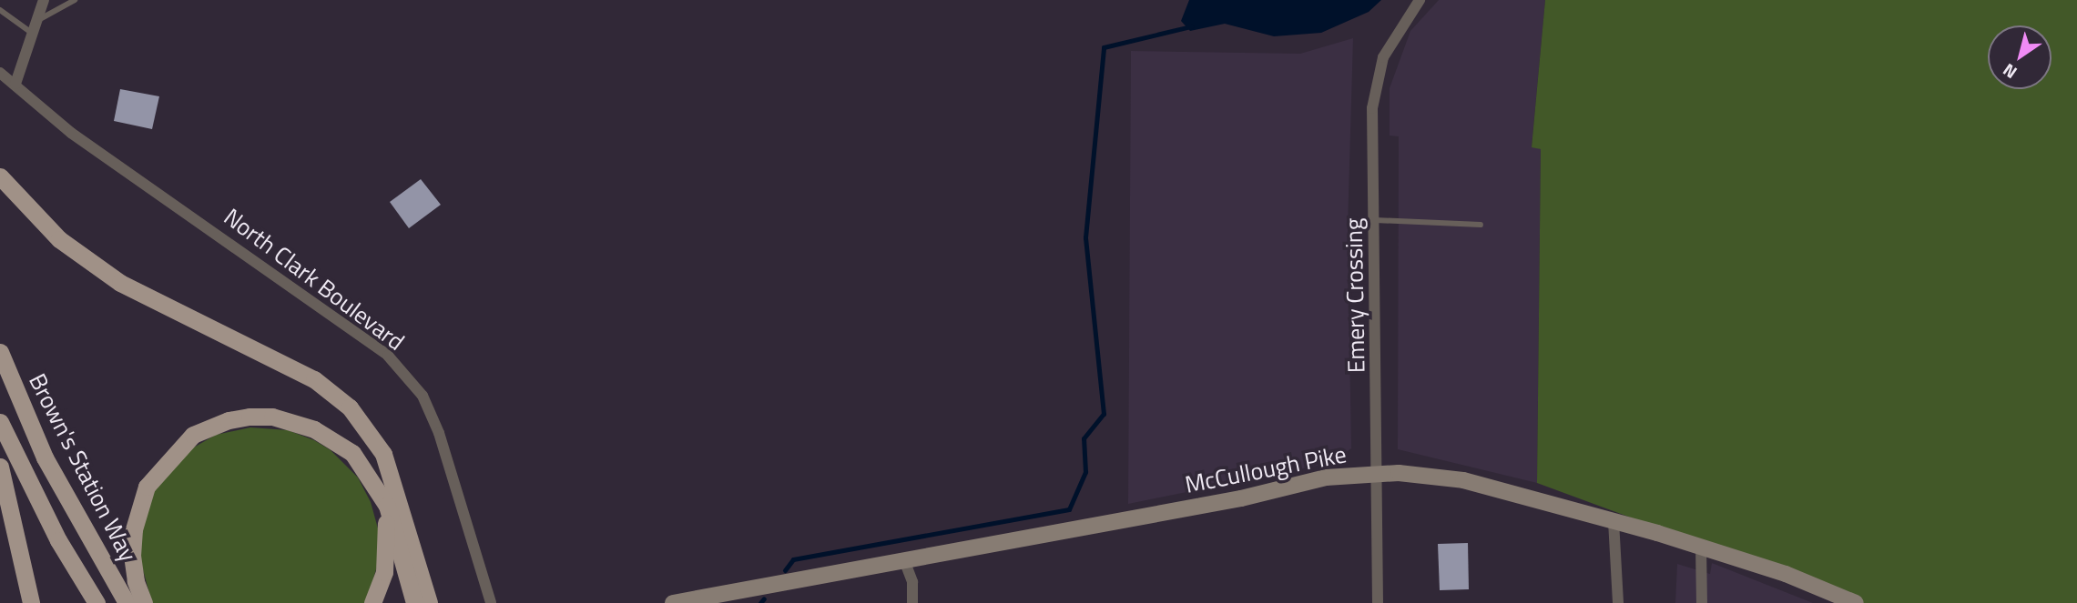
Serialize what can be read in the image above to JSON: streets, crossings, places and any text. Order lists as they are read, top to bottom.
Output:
{
  "streets": {
    "main road": ["Brown's Station Way"],
    "street": ["North Clark Boulevard", "Emery Crossing", "McCullough Pike"]
  },
  "crossings": [
    ["Emery Crossing", "McCullough Pike"]
  ],
  "north": "bottom left"
}
